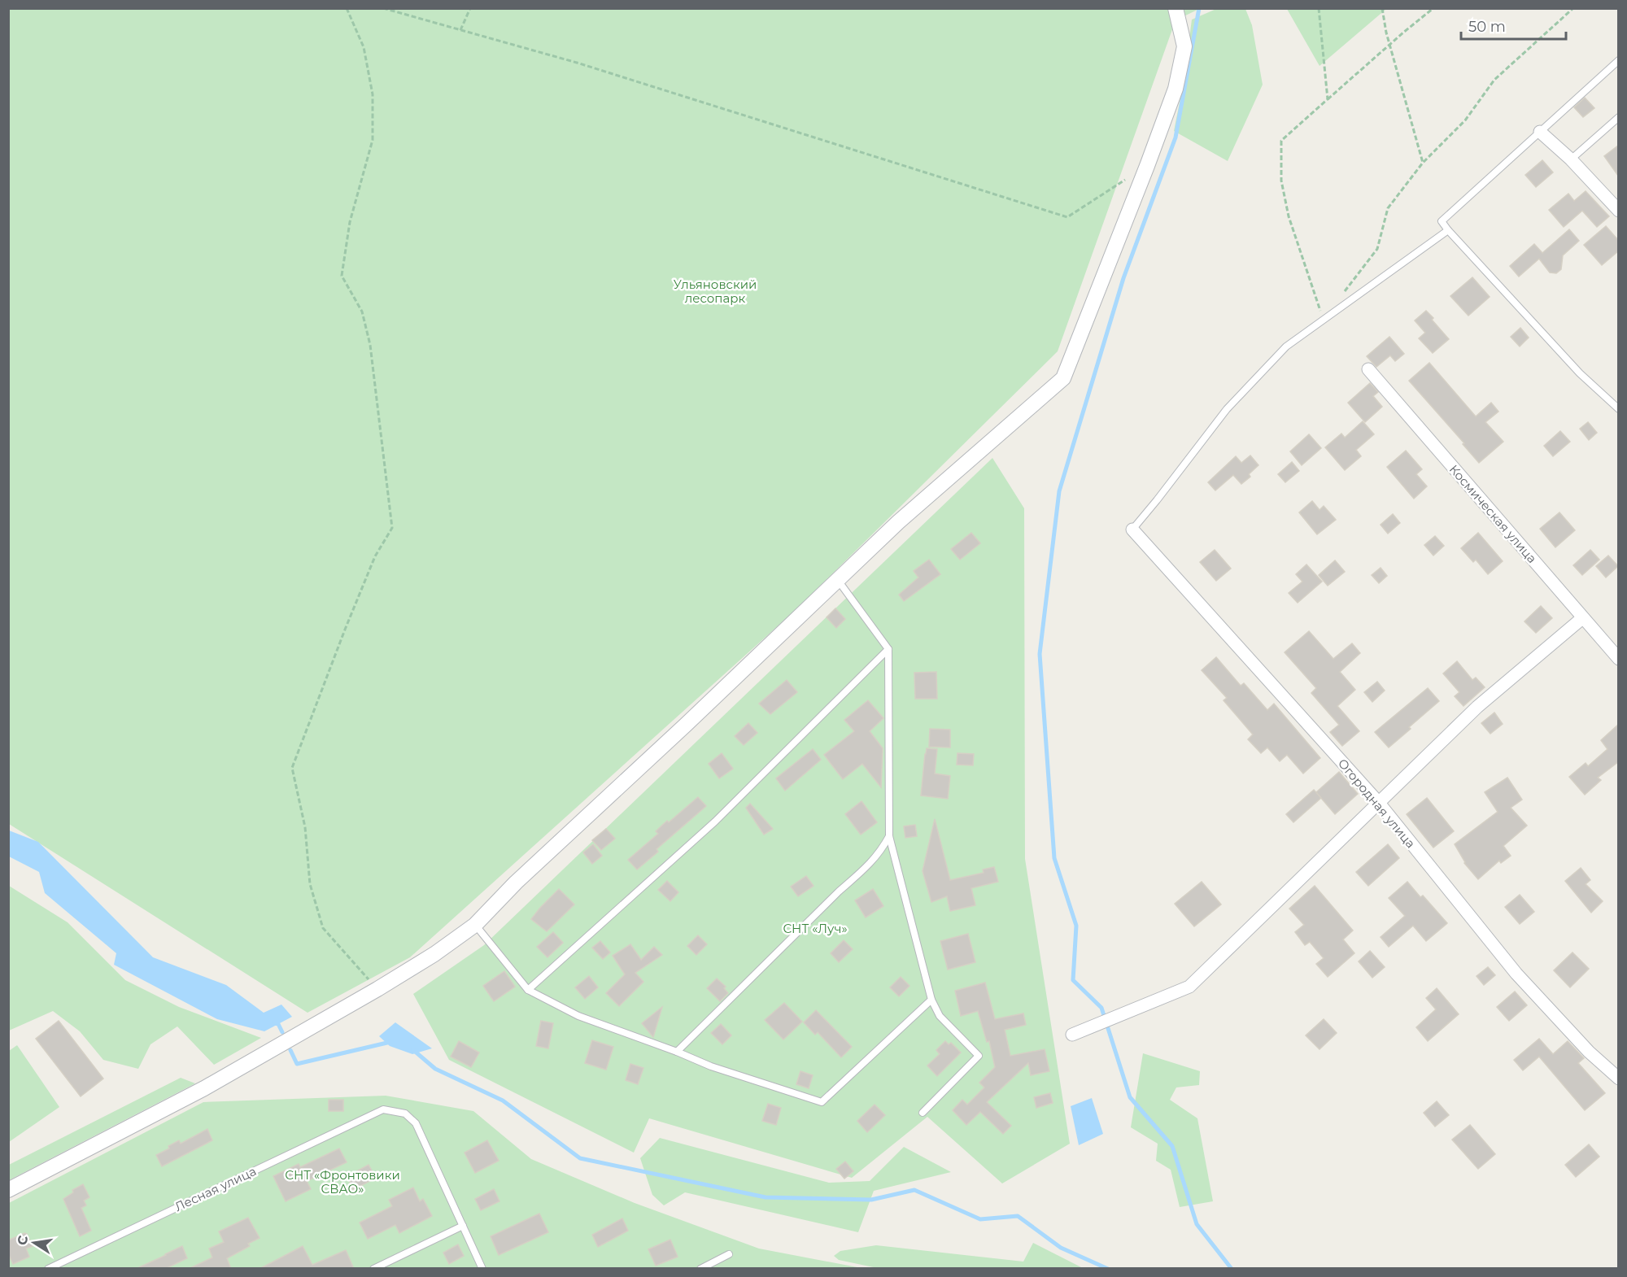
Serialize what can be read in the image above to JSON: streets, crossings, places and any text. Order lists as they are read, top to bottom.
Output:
{
  "streets": {
    "street": ["Космическая улица", "Огородная улица"],
    "lane": ["Лесная улица"]
  },
  "parks": ["Ульяновский лесопарк", "СНТ «Луч»", "СНТ «Фронтовики СВАО»"],
  "scale_bar": "50 m",
  "north": "left"
}
